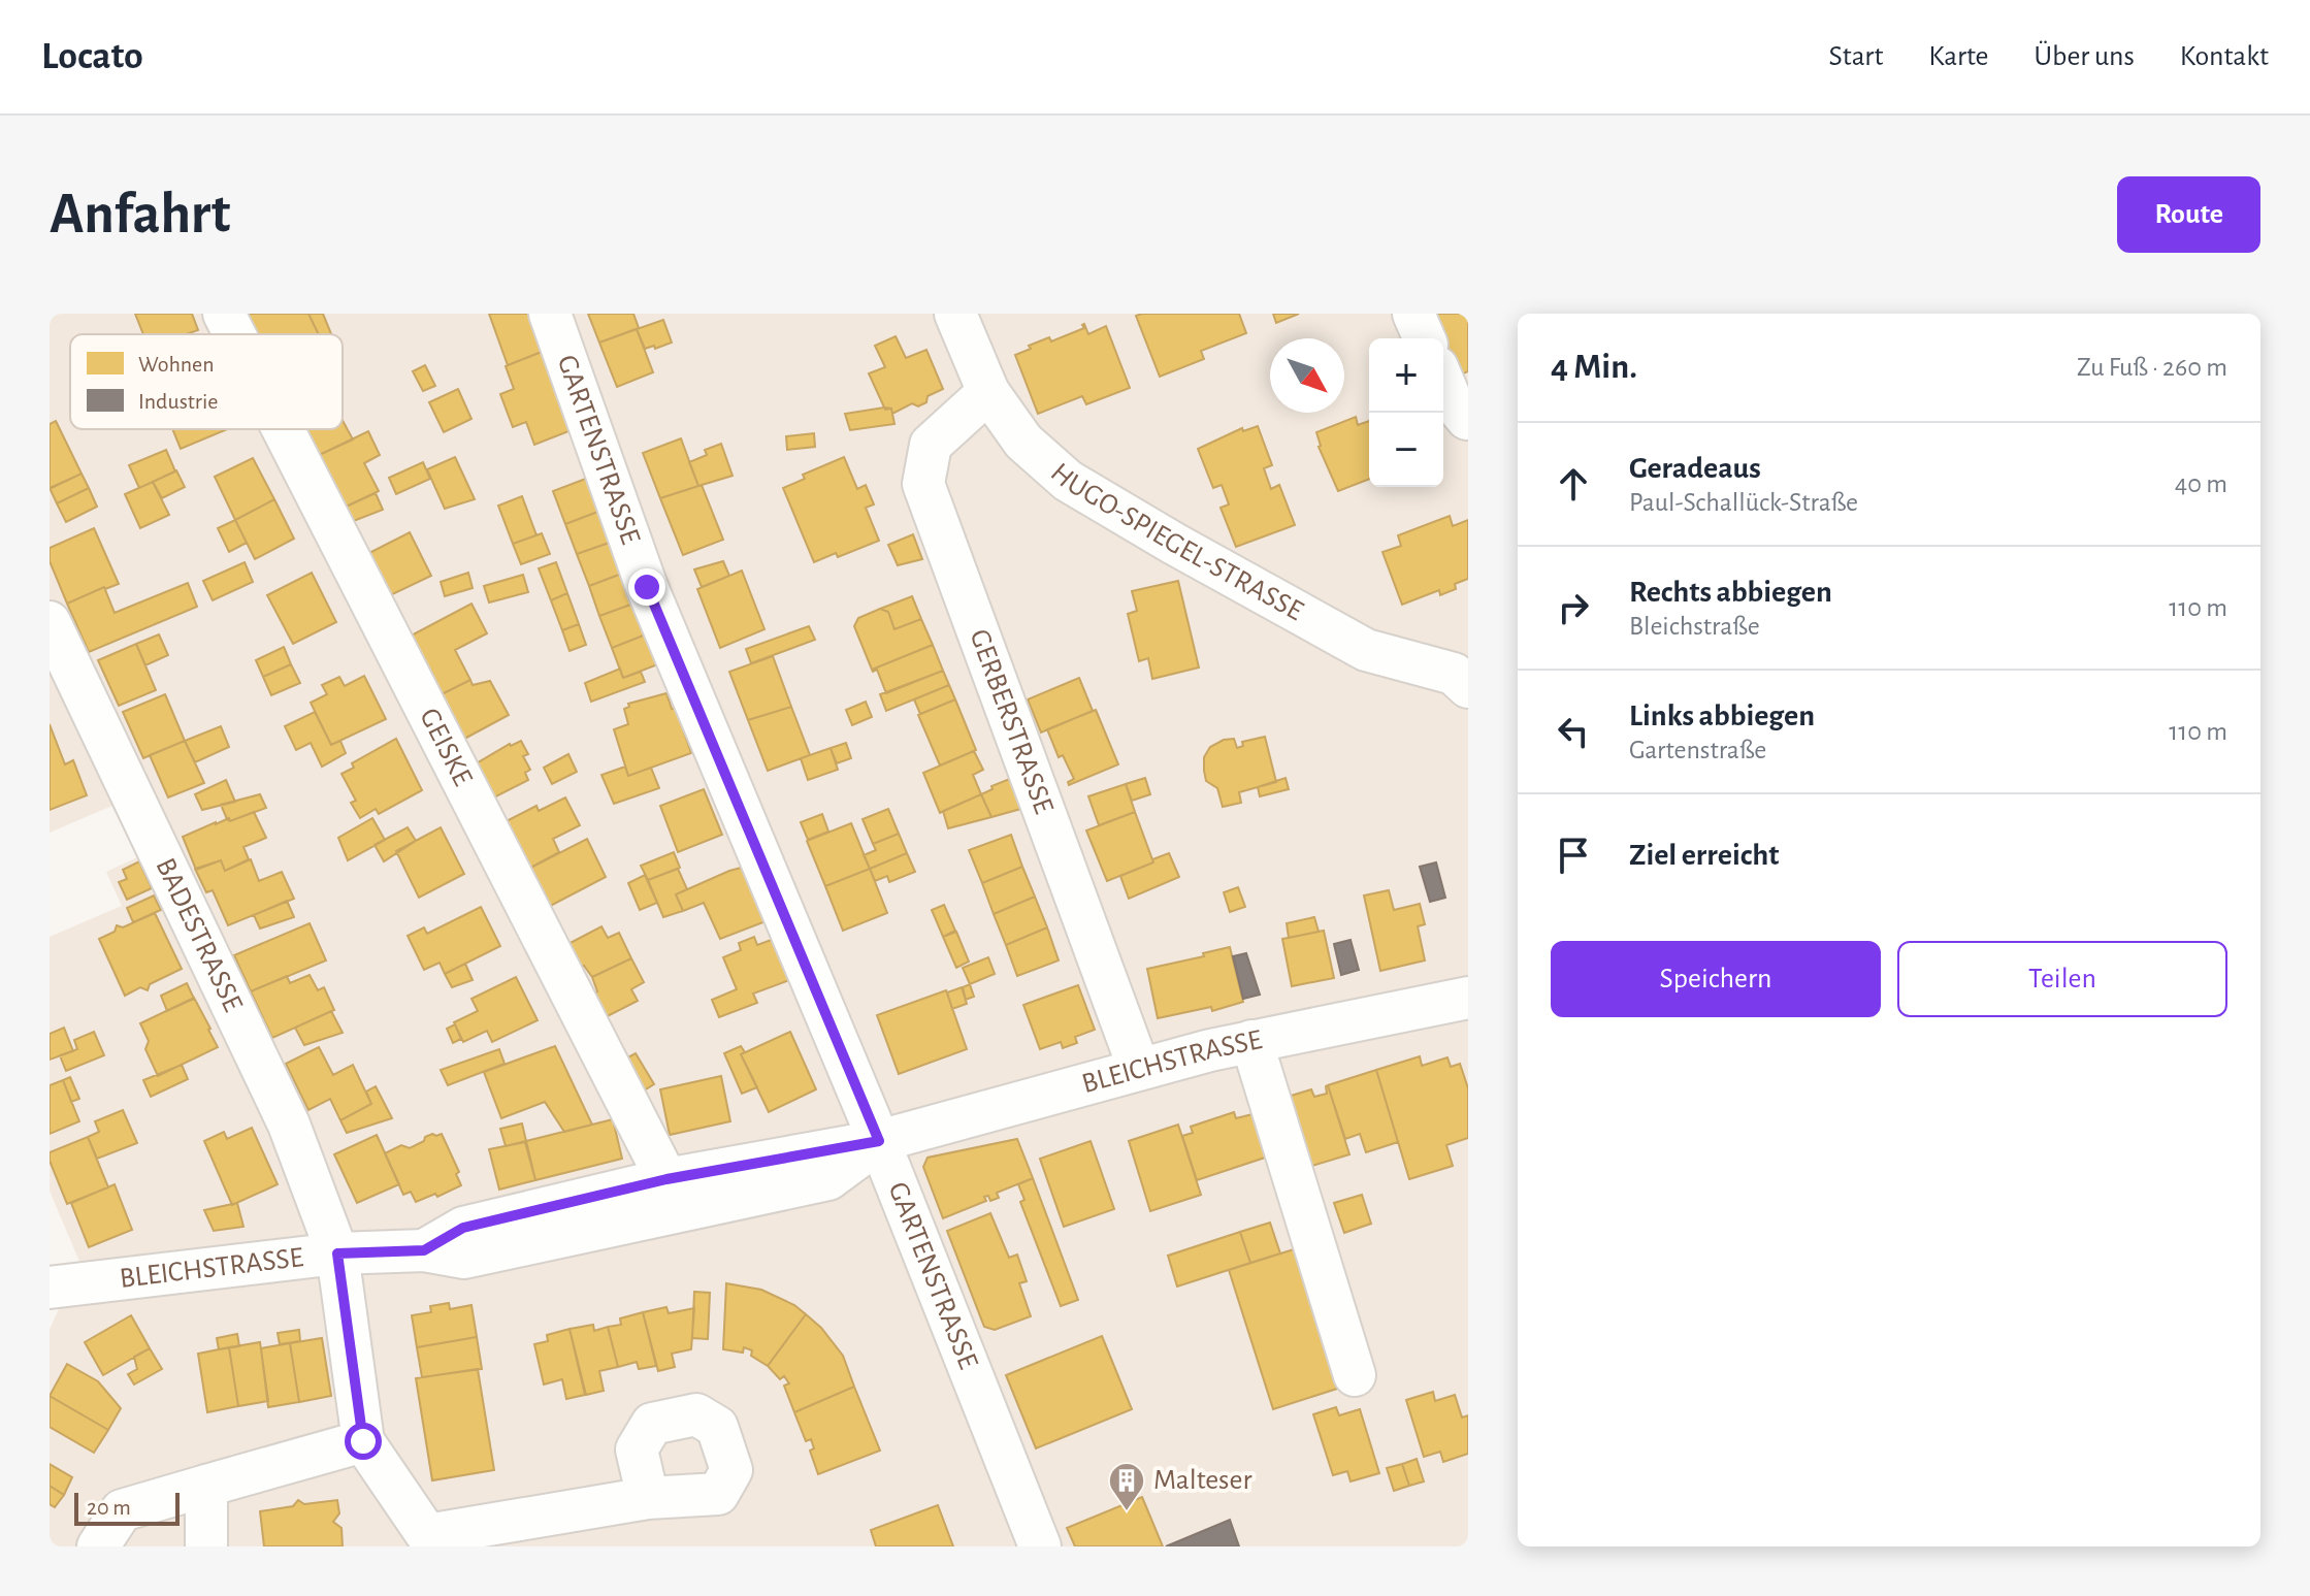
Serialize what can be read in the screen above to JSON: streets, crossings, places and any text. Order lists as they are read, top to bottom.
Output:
{
  "streets": {
    "street": [
      "GARTENSTRASSE",
      "HUGO-SPIEGEL-STRASSE",
      "GERBERSTRASSE",
      "GEISKE",
      "BADESTRASSE",
      "BLEICHSTRASSE"
    ]
  },
  "crossings": [
    ["GARTENSTRASSE", "BLEICHSTRASSE"],
    ["HUGO-SPIEGEL-STRASSE", "GERBERSTRASSE"],
    ["GERBERSTRASSE", "BLEICHSTRASSE"],
    ["GEISKE", "BLEICHSTRASSE"],
    ["BADESTRASSE", "BLEICHSTRASSE"]
  ],
  "places": {
    "building": ["Malteser"]
  },
  "legend": ["Wohnen", "Industrie"],
  "scale_bar": "20 m",
  "north": "bottom right",
  "page": {
    "header": "Locato",
    "nav": [
      "Start",
      "Karte",
      "Über uns",
      "Kontakt"
    ],
    "buttons": [
      "Route",
      ["Speichern", "Teilen"]
    ],
    "title": "Anfahrt",
    "heading": ["4 Min.", "Zu Fuß · 260 m"],
    "map_buttons": ["+", "−"],
    "list": [
      ["Geradeaus", "Paul-Schallück-Straße", "40 m"],
      ["Rechts abbiegen", "Bleichstraße", "110 m"],
      ["Links abbiegen", "Gartenstraße", "110 m"],
      "Ziel erreicht"
    ],
    "scale": "20 m"
  }
}
